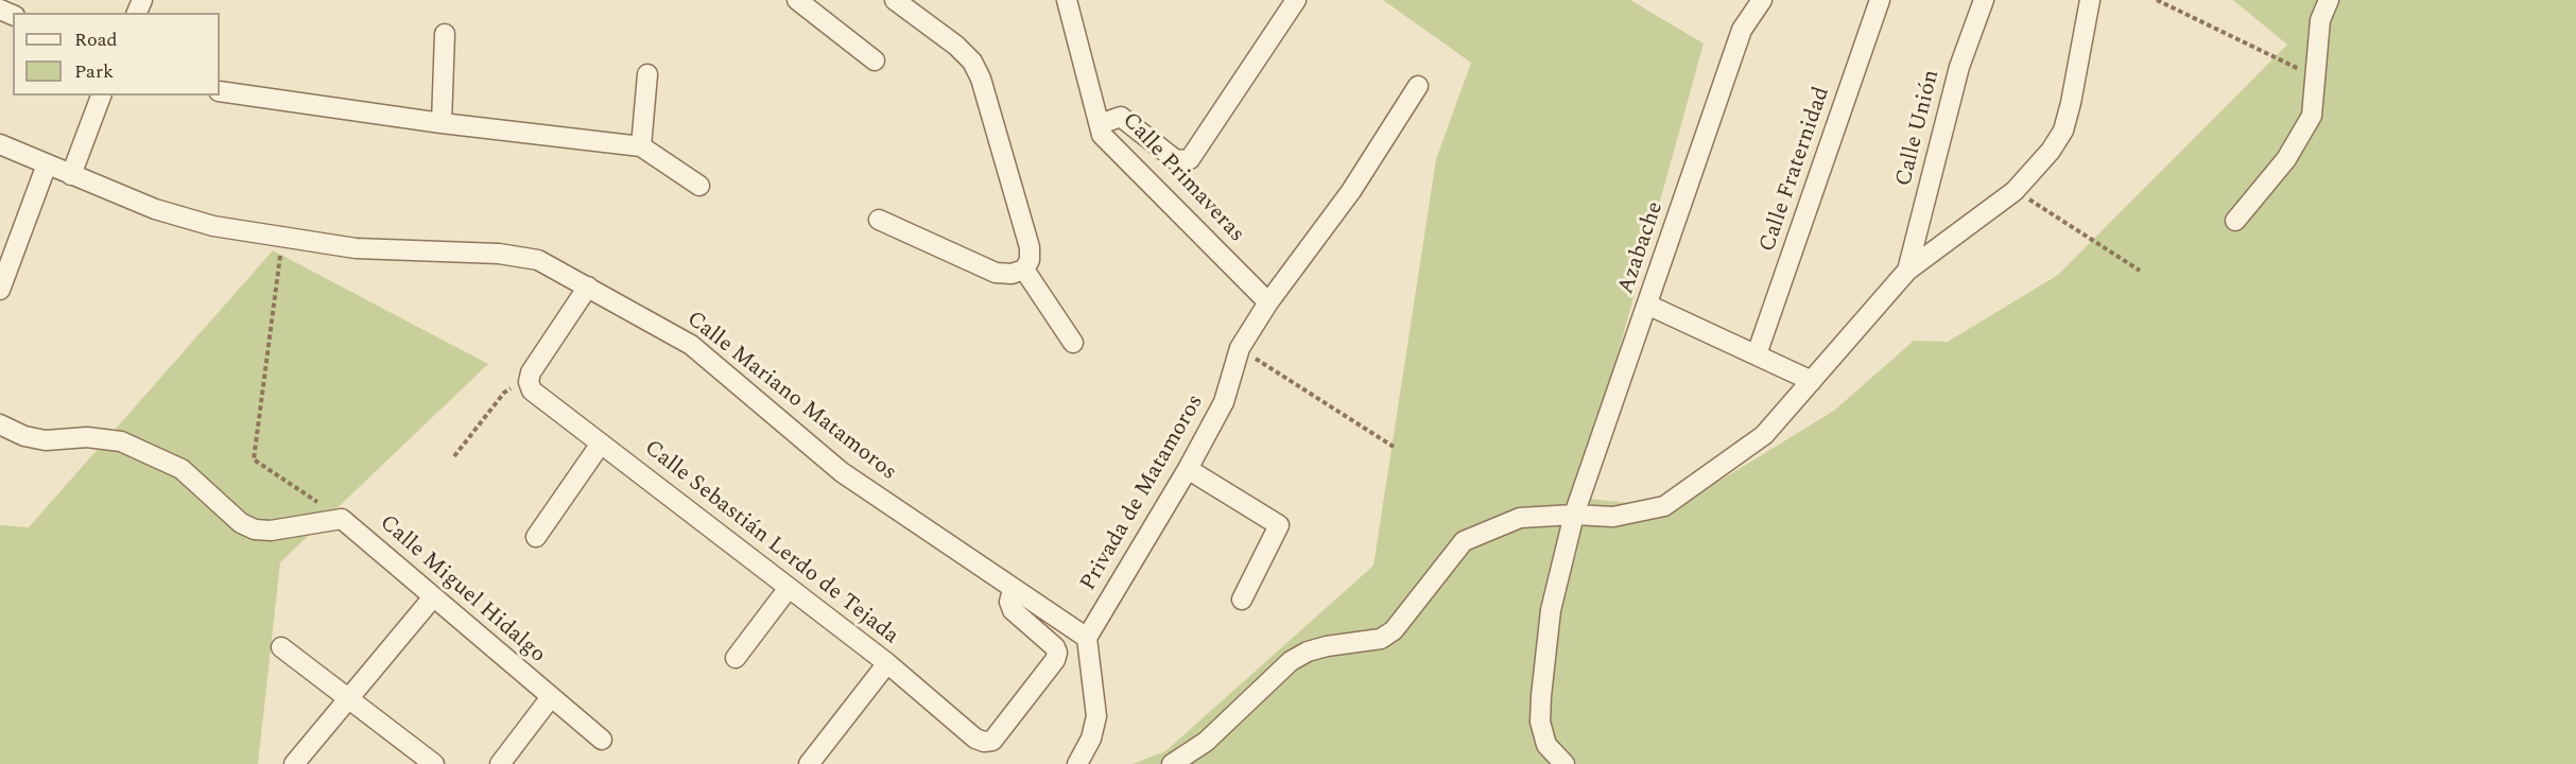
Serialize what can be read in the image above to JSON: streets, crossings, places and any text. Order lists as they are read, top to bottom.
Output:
{
  "streets": {
    "street": [
      "Calle Unión",
      "Calle Fraternidad",
      "Calle Primaveras",
      "Azabache",
      "Calle Mariano Matamoros",
      "Privada de Matamoros",
      "Calle Sebastián Lerdo de Tejada",
      "Calle Miguel Hidalgo"
    ]
  },
  "crossings": [
    ["Calle Primaveras", "Privada de Matamoros"],
    ["Calle Mariano Matamoros", "Privada de Matamoros"],
    ["Calle Mariano Matamoros", "Calle Sebastián Lerdo de Tejada"]
  ],
  "legend": ["Road", "Park"]
}
